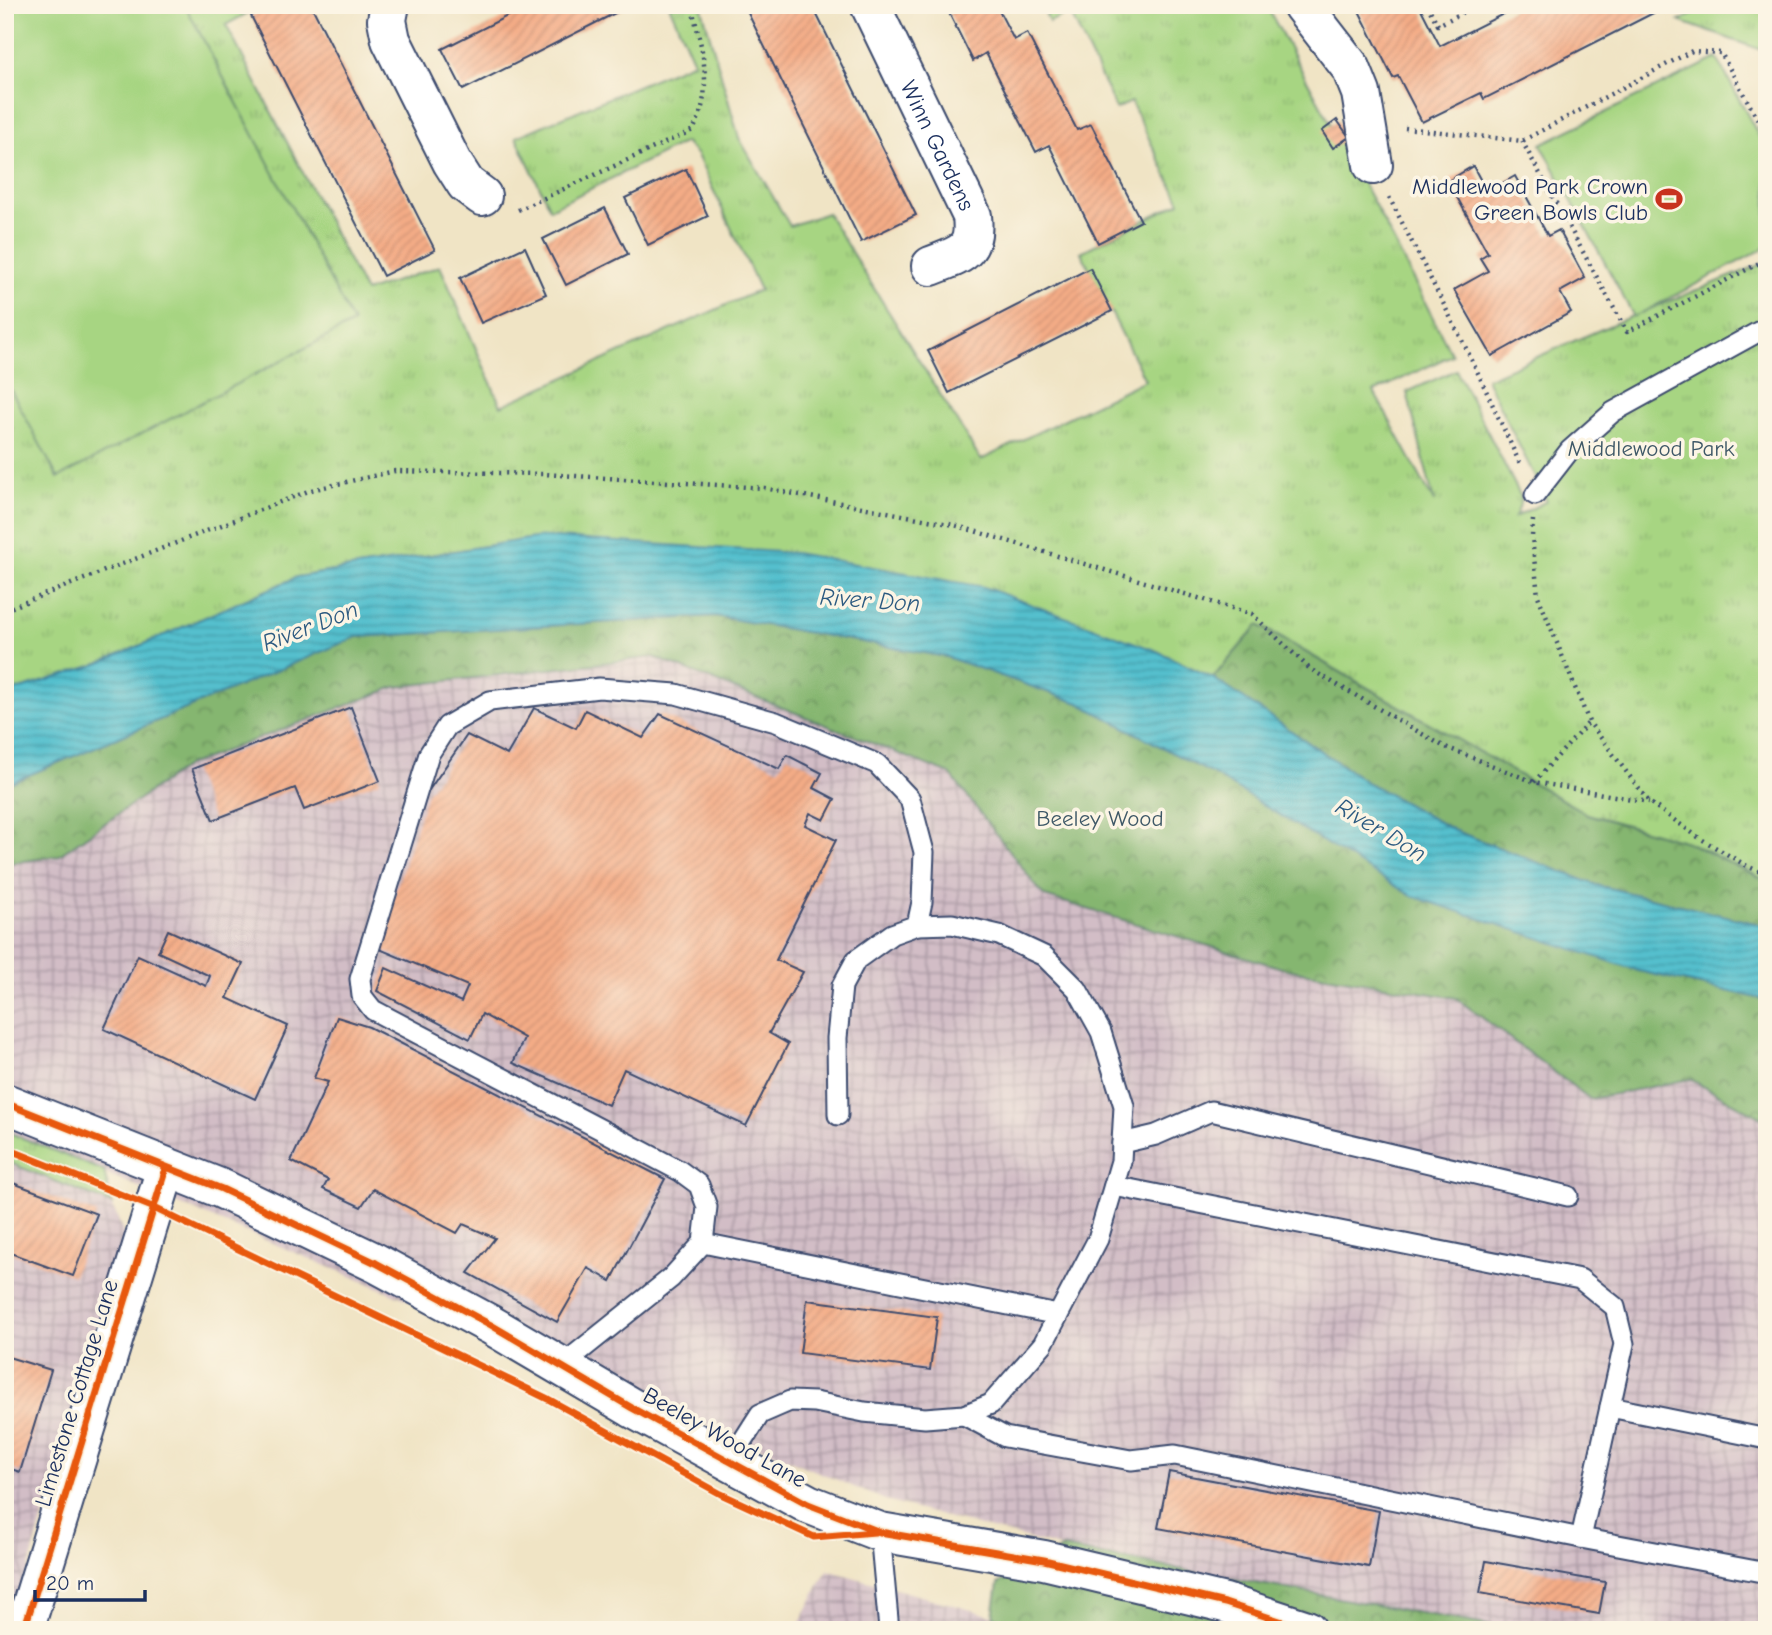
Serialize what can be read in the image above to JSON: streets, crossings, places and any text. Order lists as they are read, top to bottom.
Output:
{
  "streets": {
    "street": ["Winn Gardens", "Limestone Cottage Lane", "Beeley Wood Lane"]
  },
  "crossings": [
    ["Limestone Cottage Lane", "Beeley Wood Lane"]
  ],
  "water": ["River Don"],
  "parks": ["Middlewood Park", "Beeley Wood"],
  "places": {
    "sports": ["Middlewood Park Crown Green Bowls Club"]
  },
  "scale_bar": "20 m"
}
